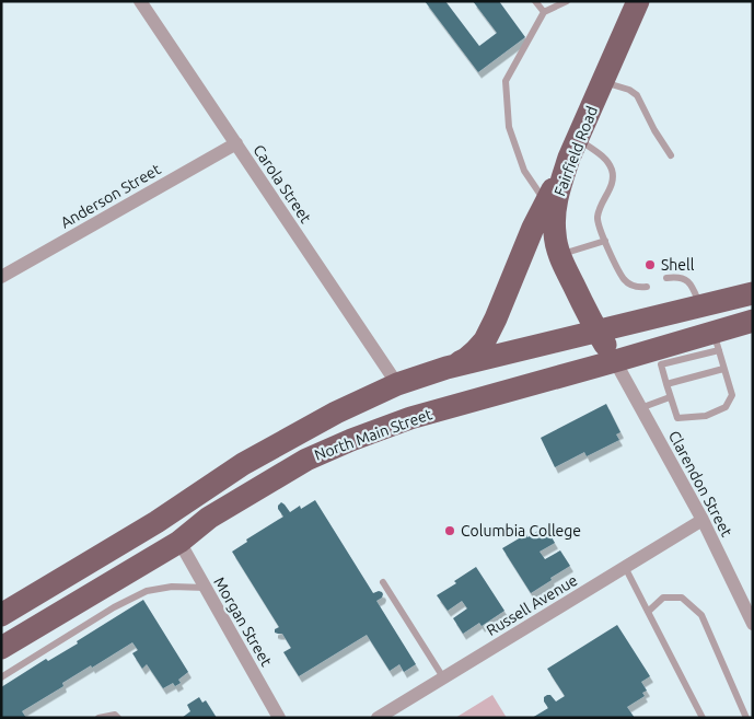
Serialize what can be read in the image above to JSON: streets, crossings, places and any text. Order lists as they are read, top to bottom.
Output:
{
  "streets": {
    "main road": ["Fairfield Road", "North Main Street"],
    "street": [
      "Carola Street",
      "Anderson Street",
      "Clarendon Street",
      "Russell Avenue",
      "Morgan Street"
    ]
  },
  "crossings": [
    ["Fairfield Road", "North Main Street"],
    ["Fairfield Road", "Clarendon Street"],
    ["Carola Street", "Anderson Street"],
    ["Carola Street", "North Main Street"],
    ["North Main Street", "Clarendon Street"],
    ["North Main Street", "Morgan Street"],
    ["Clarendon Street", "Russell Avenue"]
  ],
  "places": ["Shell", "Columbia College"]
}
